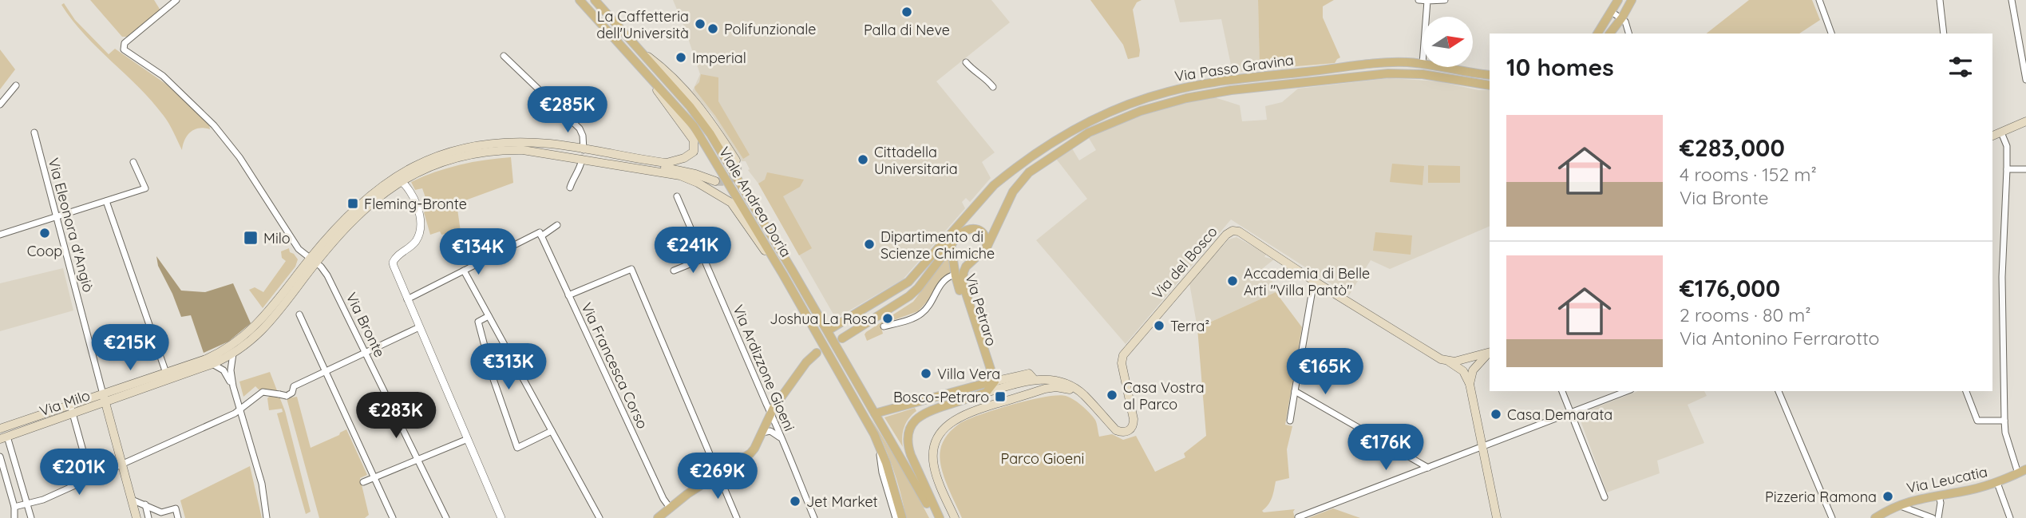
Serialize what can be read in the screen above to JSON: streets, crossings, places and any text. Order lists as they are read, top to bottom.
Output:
{
  "streets": {
    "main road": [
      "Via Passo Gravina",
      "Viale Andrea Doria",
      "Via Eleonora d'Angiò",
      "Via del Bosco",
      "Via Petraro",
      "Via Milo",
      "Via Leucatia"
    ],
    "street": ["Via Bronte", "Via Francesca Corso", "Via Ardizzone Gioeni"]
  },
  "crossings": [
    ["Via Passo Gravina", "Viale Andrea Doria"],
    ["Via Eleonora d'Angiò", "Via Milo"]
  ],
  "parks": ["Parco Gioeni"],
  "places": {
    "other": [
      "Palla di Neve",
      "La Caffetteria dell'Università",
      "Polifunzionale",
      "Imperial",
      "Cittadella Universitaria",
      "Coop",
      "Dipartimento di Scienze Chimiche",
      "Accademia di Belle Arti \"Villa Pantò\"",
      "Joshua La Rosa",
      "Terra²",
      "Villa Vera",
      "Casa Vostra al Parco",
      "Casa Demarata",
      "Pizzeria Ramona",
      "Jet Market"
    ],
    "transit": ["Fleming-Bronte", "Milo", "Bosco-Petraro"]
  },
  "north": "right",
  "page": {
    "heading": "10 homes",
    "price": [
      "€285K",
      "€241K",
      "€134K",
      "€215K",
      "€313K",
      "€165K",
      "€283K",
      "€176K",
      "€201K",
      "€269K"
    ],
    "list": [
      {
        "name": "€283,000",
        "note": "4 rooms · 152 m² · Via Bronte"
      },
      {
        "name": "€176,000",
        "note": "2 rooms · 80 m² · Via Antonino Ferrarotto"
      }
    ]
  }
}
